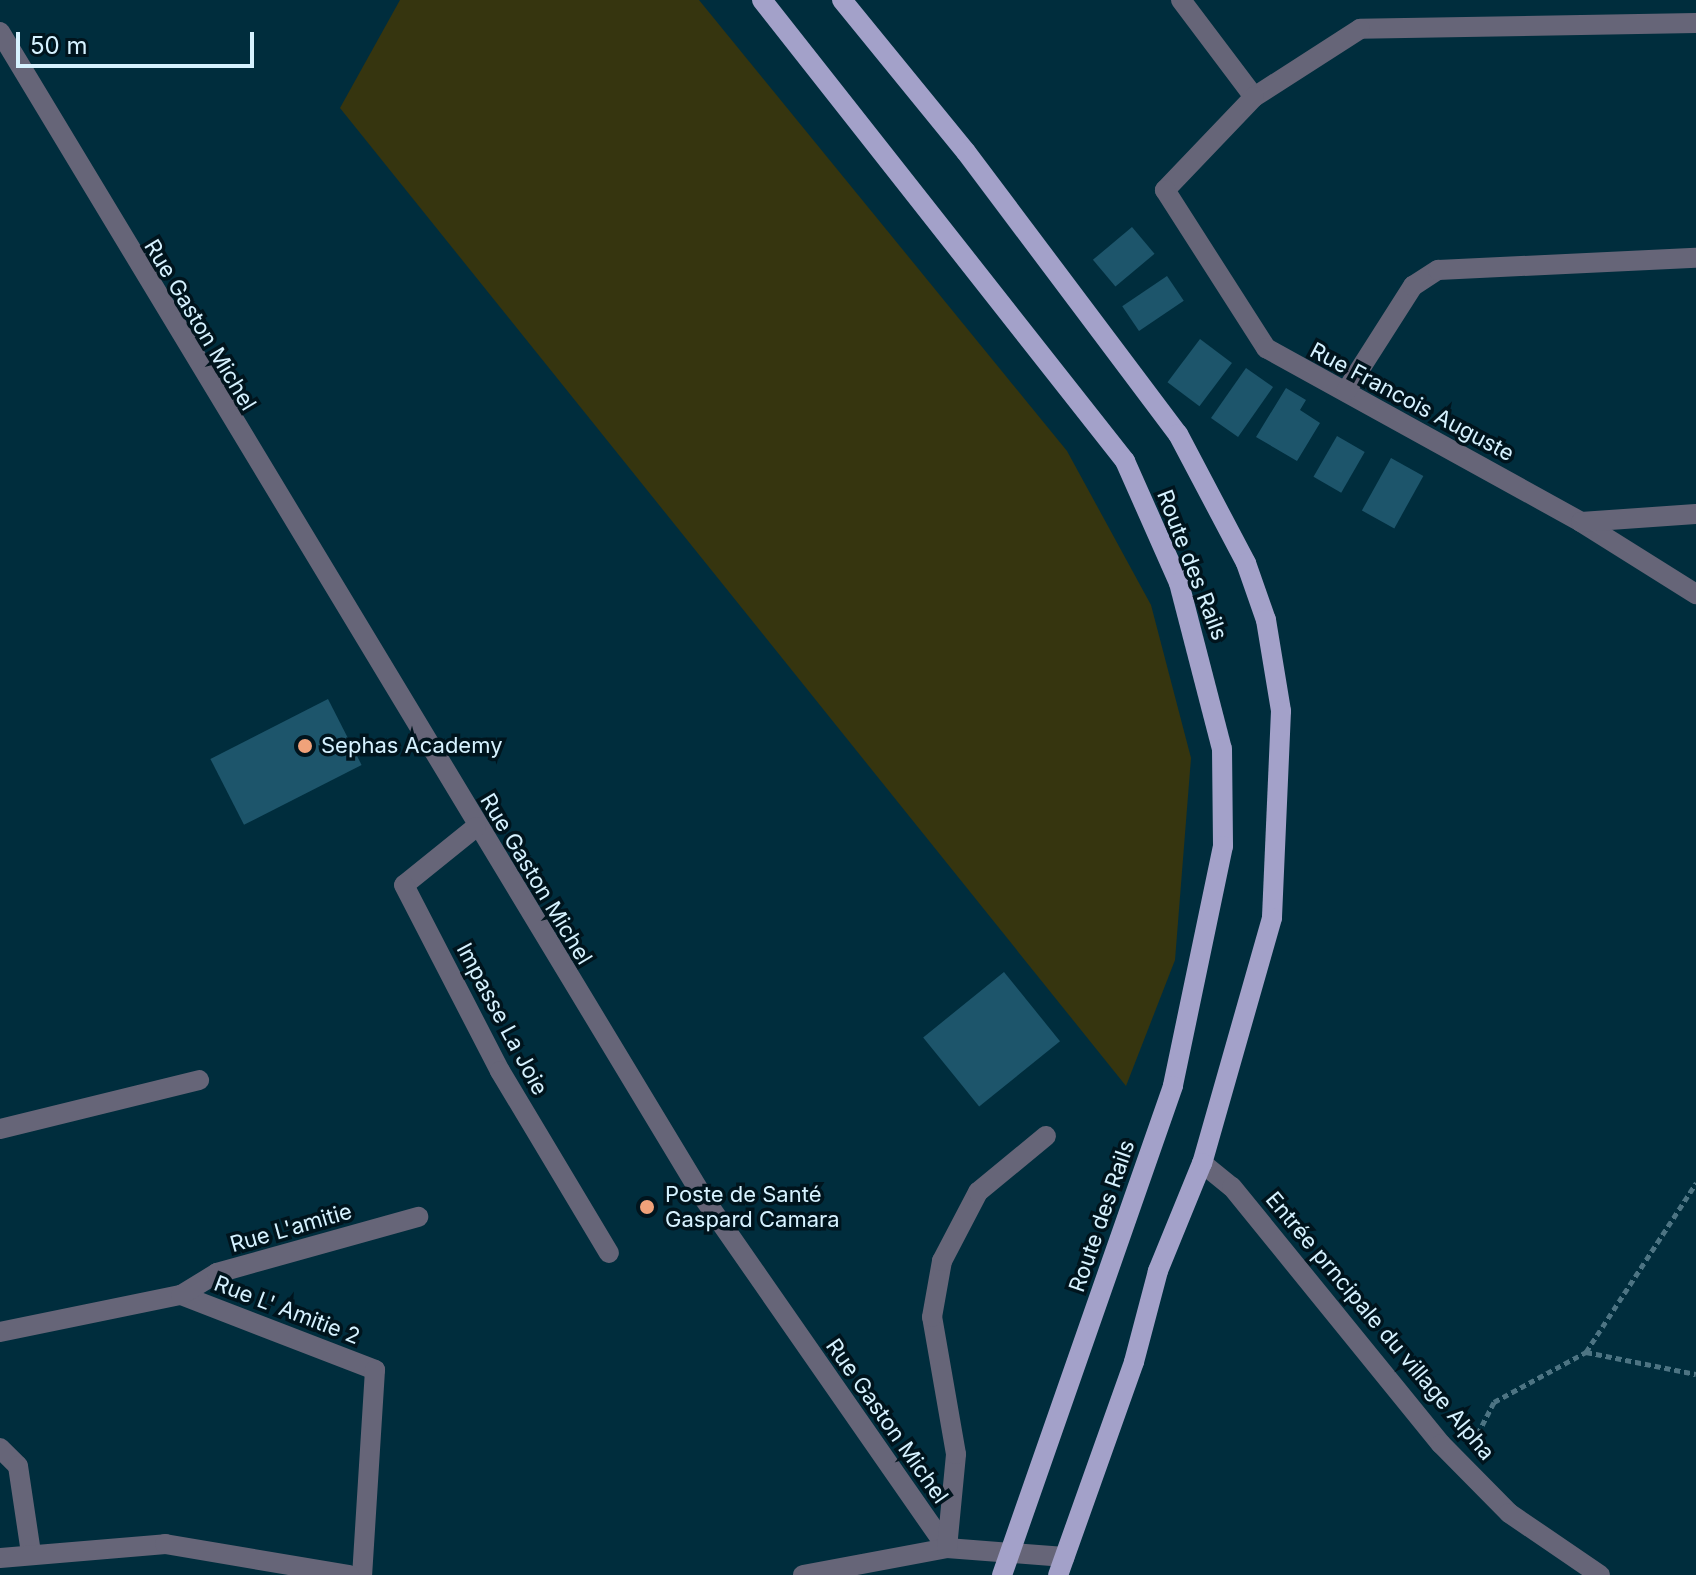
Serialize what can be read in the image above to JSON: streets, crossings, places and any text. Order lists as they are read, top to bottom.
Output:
{
  "streets": {
    "main road": ["Route des Rails"],
    "street": [
      "Rue Gaston Michel",
      "Rue Francois Auguste",
      "Impasse La Joie",
      "Rue L'amitie",
      "Rue L' Amitie 2",
      "Entrée prncipale du village Alpha"
    ]
  },
  "crossings": [
    ["Rue Gaston Michel", "Impasse La Joie"],
    ["Route des Rails", "Entrée prncipale du village Alpha"],
    ["Rue L'amitie", "Rue L' Amitie 2"]
  ],
  "places": ["Sephas Academy", "Poste de Santé Gaspard Camara"],
  "scale_bar": "50 m"
}
